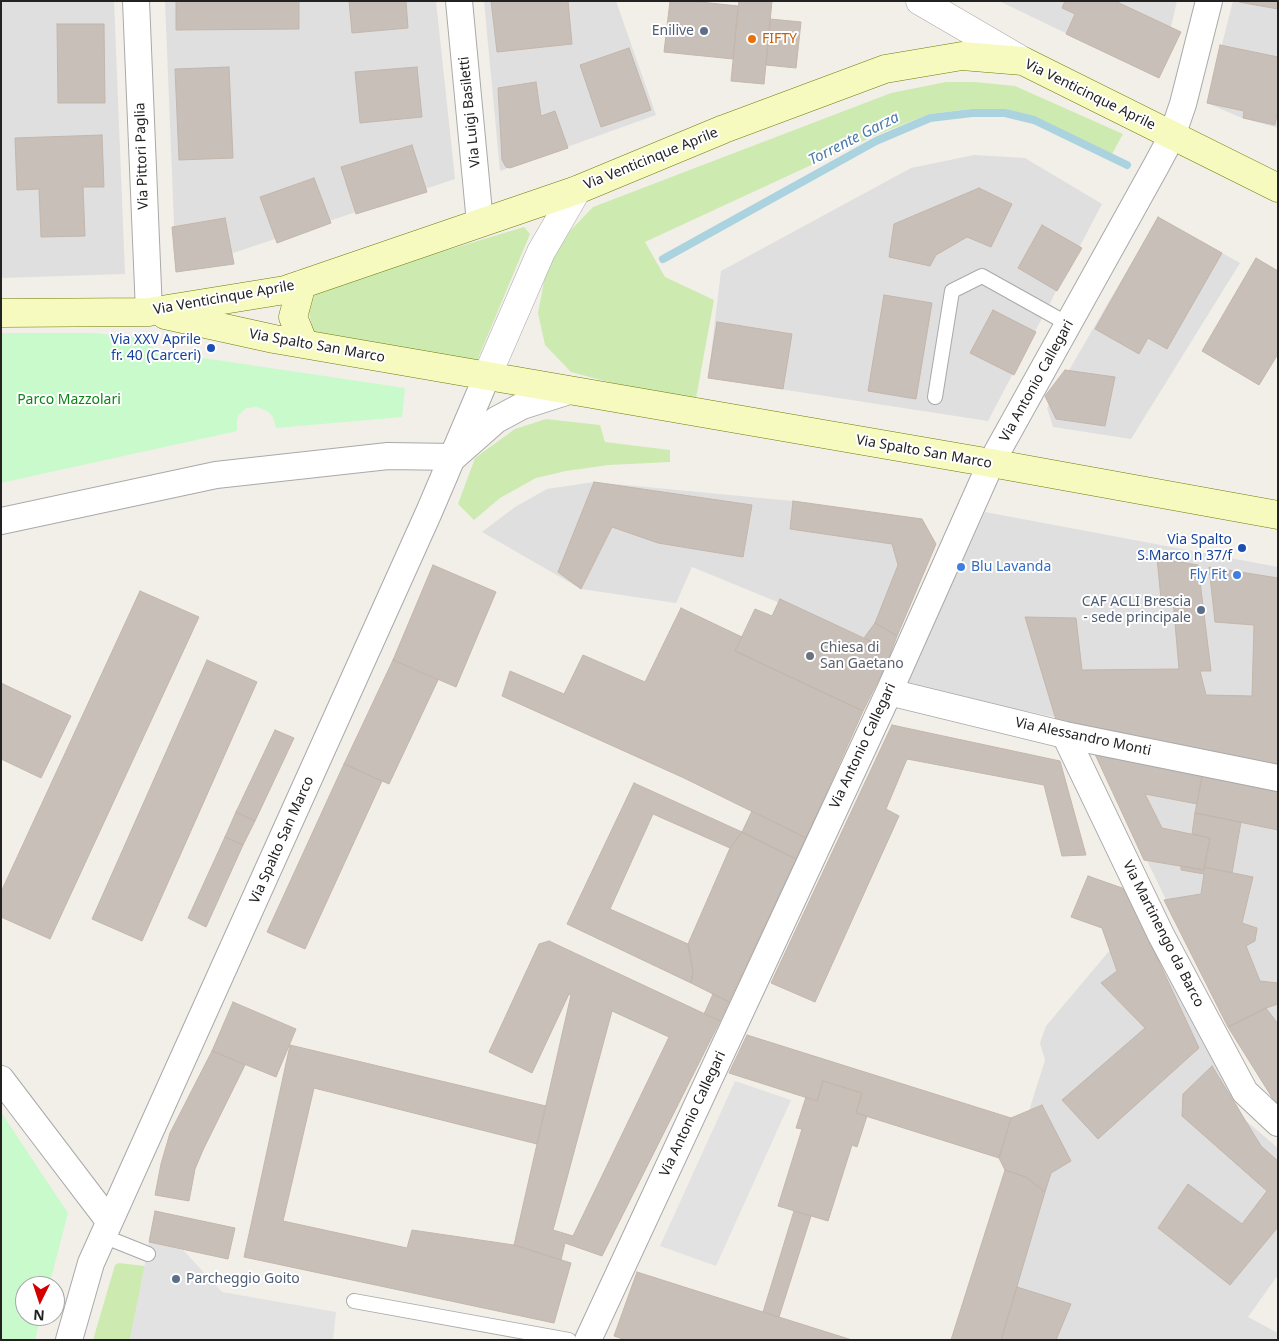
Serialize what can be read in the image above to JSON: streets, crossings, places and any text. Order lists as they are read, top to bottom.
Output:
{
  "streets": {
    "main road": ["Via Venticinque Aprile", "Via Spalto San Marco"],
    "street": [
      "Via Luigi Basiletti",
      "Via Pittori Paglia",
      "Via Antonio Callegari",
      "Via Alessandro Monti",
      "Via Martinengo da Barco"
    ]
  },
  "crossings": [
    ["Via Venticinque Aprile", "Via Luigi Basiletti"],
    ["Via Venticinque Aprile", "Via Pittori Paglia"],
    ["Via Venticinque Aprile", "Via Spalto San Marco"],
    ["Via Venticinque Aprile", "Via Antonio Callegari"],
    ["Via Pittori Paglia", "Via Spalto San Marco"],
    ["Via Spalto San Marco", "Via Antonio Callegari"],
    ["Via Antonio Callegari", "Via Alessandro Monti"],
    ["Via Alessandro Monti", "Via Martinengo da Barco"]
  ],
  "water": ["Torrente Garza"],
  "parks": ["Parco Mazzolari"],
  "places": [
    "Enilive",
    "FIFTY",
    "Via XXV Aprile fr. 40 (Carceri)",
    "Via Spalto S.Marco n 37/f",
    "Blu Lavanda",
    "Fly Fit",
    "CAF ACLI Brescia - sede principale",
    "Chiesa di San Gaetano",
    "Parcheggio Goito"
  ],
  "north": "bottom"
}
